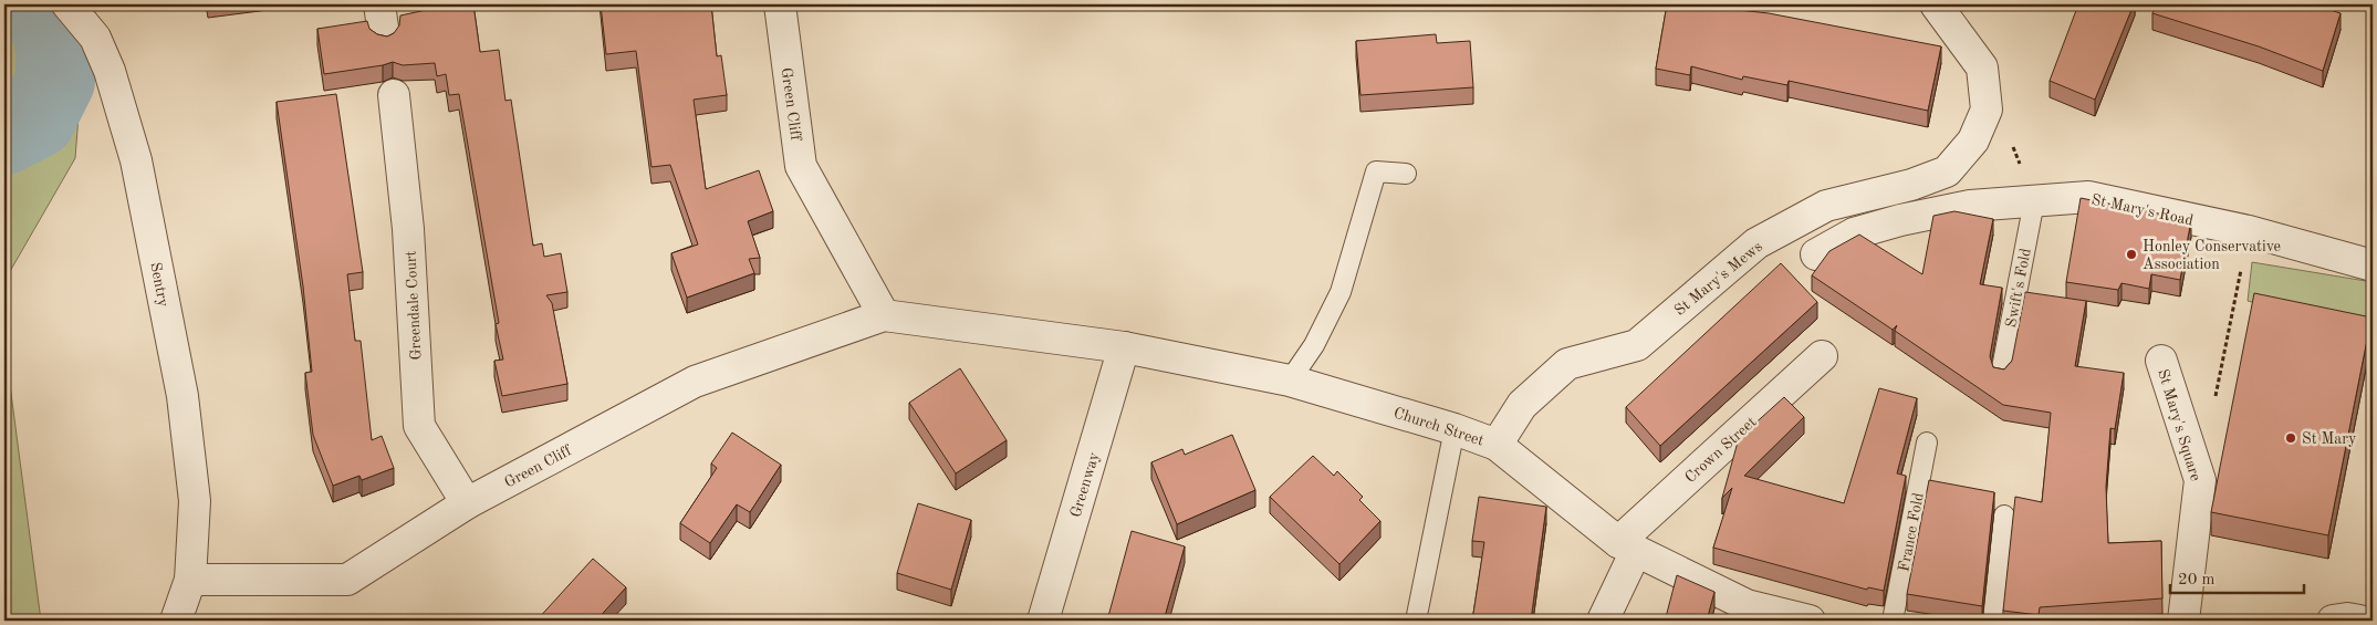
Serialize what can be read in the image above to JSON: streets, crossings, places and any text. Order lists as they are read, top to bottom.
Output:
{
  "streets": {
    "street": [
      "Green Cliff",
      "St Mary's Road",
      "St Mary's Mews",
      "Sentry",
      "Greendale Court",
      "St Mary's Square",
      "Church Street",
      "Crown Street",
      "Greenway"
    ],
    "lane": ["Swift's Fold", "France Fold"]
  },
  "crossings": [
    ["Green Cliff", "Sentry"],
    ["Green Cliff", "Greendale Court"],
    ["Green Cliff", "Church Street"],
    ["Green Cliff", "Greenway"],
    ["St Mary's Road", "Swift's Fold"],
    ["St Mary's Mews", "Church Street"],
    ["Church Street", "Crown Street"],
    ["Church Street", "Greenway"]
  ],
  "places": ["Honley Conservative Association", "St Mary"],
  "scale_bar": "20 m"
}
